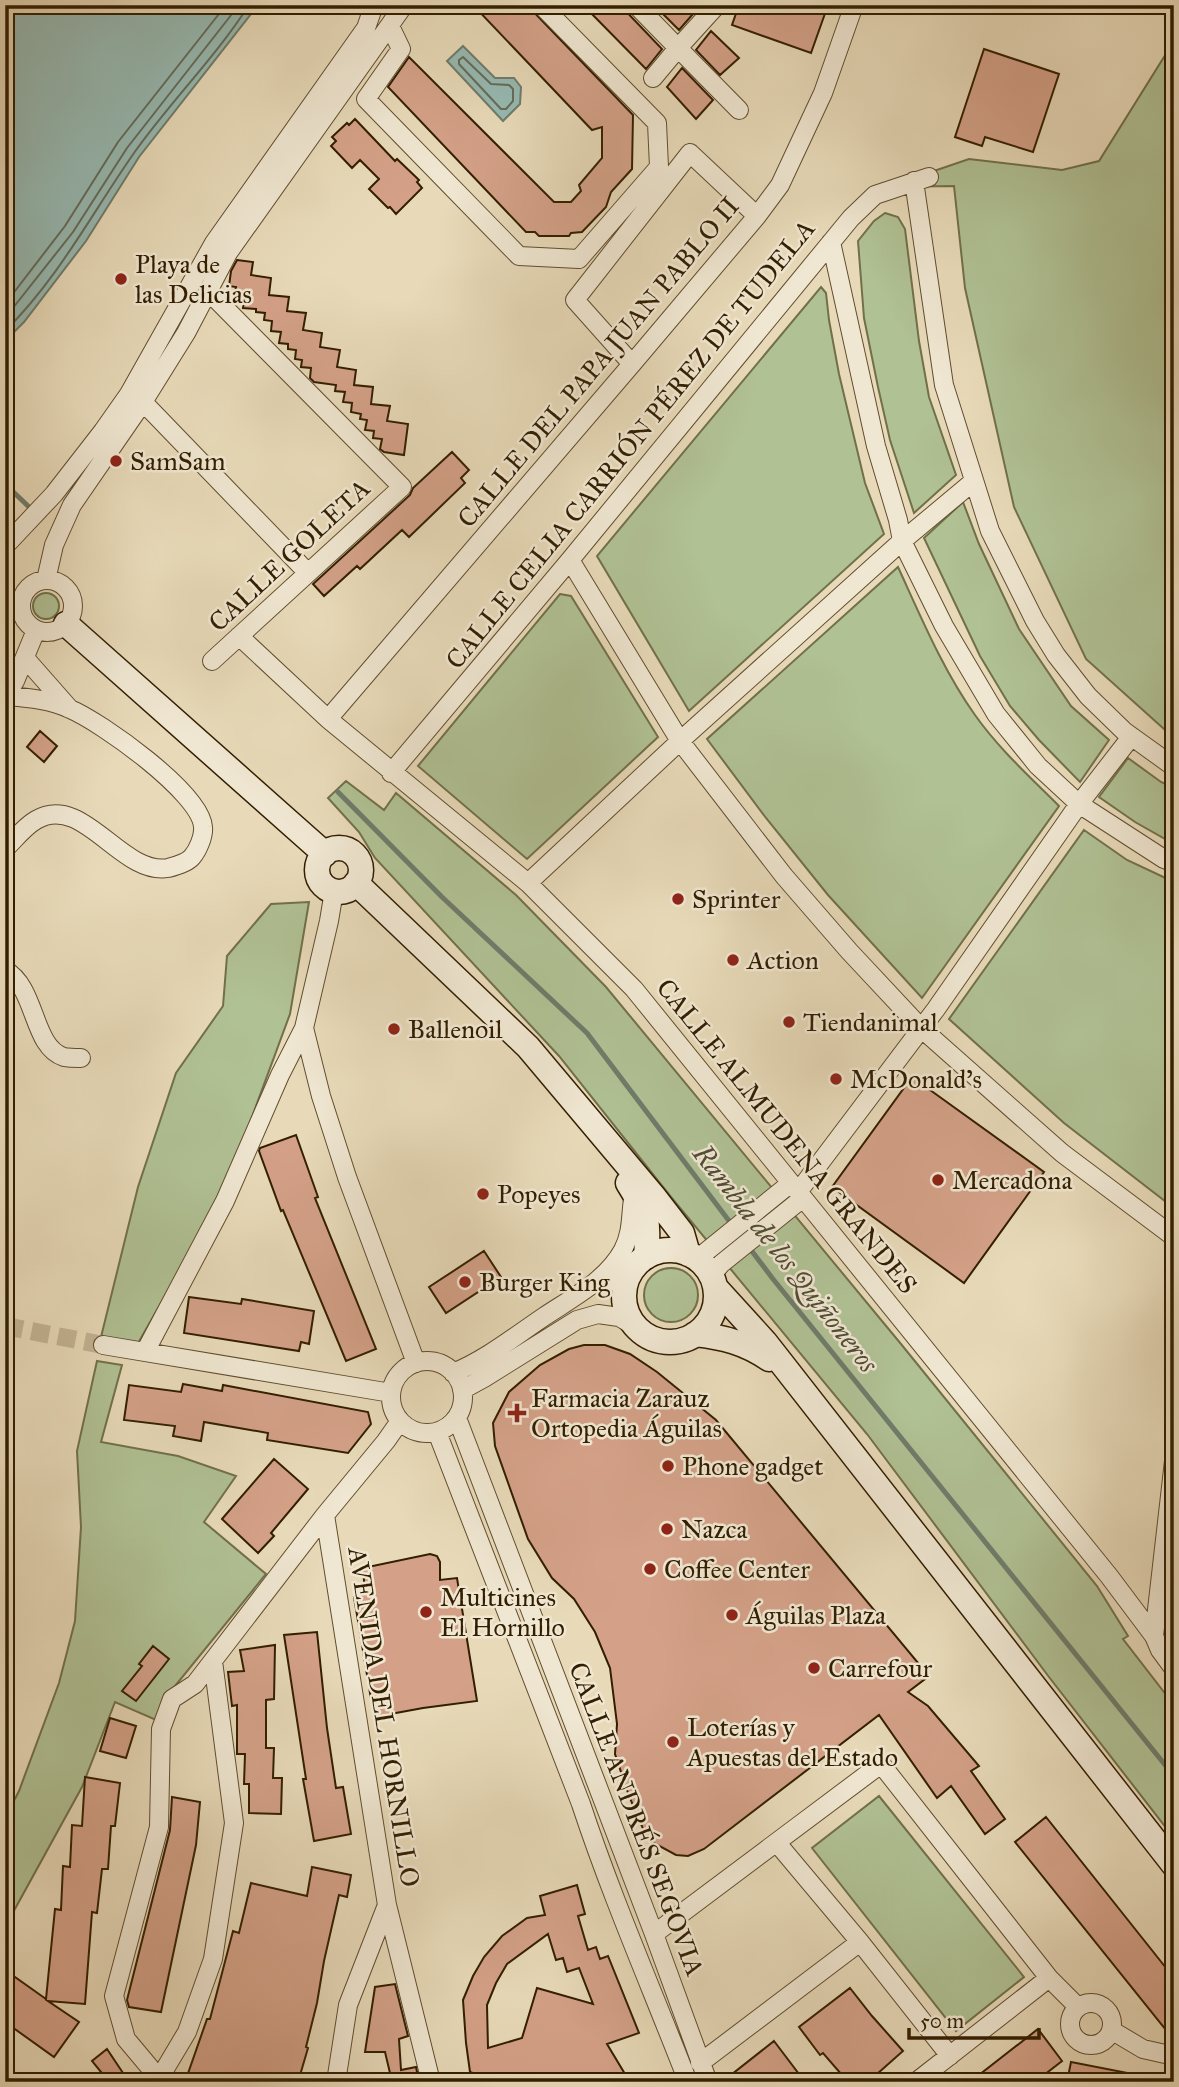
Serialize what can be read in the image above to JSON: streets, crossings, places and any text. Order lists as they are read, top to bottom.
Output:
{
  "streets": {
    "street": [
      "CALLE DEL PAPA JUAN PABLO II",
      "CALLE CELIA CARRIÓN PÉREZ DE TUDELA",
      "CALLE GOLETA",
      "CALLE ALMUDENA GRANDES",
      "AVENIDA DEL HORNILLO",
      "CALLE ANDRÉS SEGOVIA"
    ]
  },
  "crossings": [
    ["CALLE DEL PAPA JUAN PABLO II", "CALLE ALMUDENA GRANDES"],
    ["CALLE CELIA CARRIÓN PÉREZ DE TUDELA", "CALLE ALMUDENA GRANDES"],
    ["CALLE GOLETA", "CALLE ALMUDENA GRANDES"],
    ["AVENIDA DEL HORNILLO", "CALLE ANDRÉS SEGOVIA"]
  ],
  "water": ["Rambla de los Quiñoneros"],
  "places": {
    "other": [
      "Playa de las Delicias",
      "SamSam",
      "Sprinter",
      "Action",
      "Tiendanimal",
      "Ballenoil",
      "McDonald's",
      "Mercadona",
      "Popeyes",
      "Burger King",
      "Phone gadget",
      "Nazca",
      "Coffee Center",
      "Multicines El Hornillo",
      "Águilas Plaza",
      "Carrefour",
      "Loterías y Apuestas del Estado"
    ],
    "health": ["Farmacia Zarauz Ortopedia Águilas"]
  },
  "scale_bar": "50 m"
}
